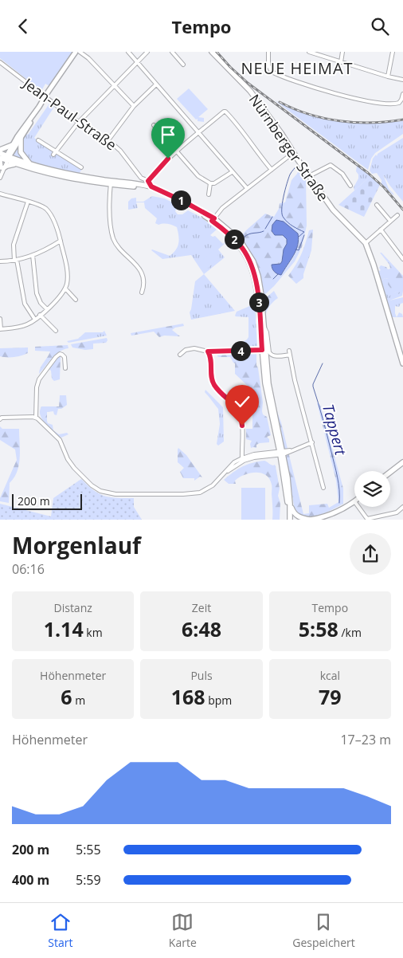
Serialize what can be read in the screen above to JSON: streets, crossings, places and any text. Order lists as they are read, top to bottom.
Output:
{
  "streets": {
    "main road": ["Nürnberger Straße"],
    "street": ["Jean-Paul-Straße"]
  },
  "districts": ["NEUE HEIMAT"],
  "water": ["Tappert"],
  "scale_bar": "200 m",
  "page": {
    "header": "Tempo",
    "pins": [
      "1",
      "2",
      "3",
      "4"
    ],
    "scale": "200 m",
    "heading": ["Morgenlauf", "06:16"],
    "stats": [
      ["Distanz", "1.14 km"],
      ["Zeit", "6:48"],
      ["Tempo", "5:58 /km"],
      ["Höhenmeter", "6 m"],
      ["Puls", "168 bpm"],
      ["kcal", "79"]
    ],
    "chart": ["Höhenmeter", "17–23 m"],
    "list": [
      {
        "name": "200 m",
        "note": "5:55"
      },
      {
        "name": "400 m",
        "note": "5:59"
      }
    ],
    "tabs": ["Start", "Karte", "Gespeichert"]
  }
}
